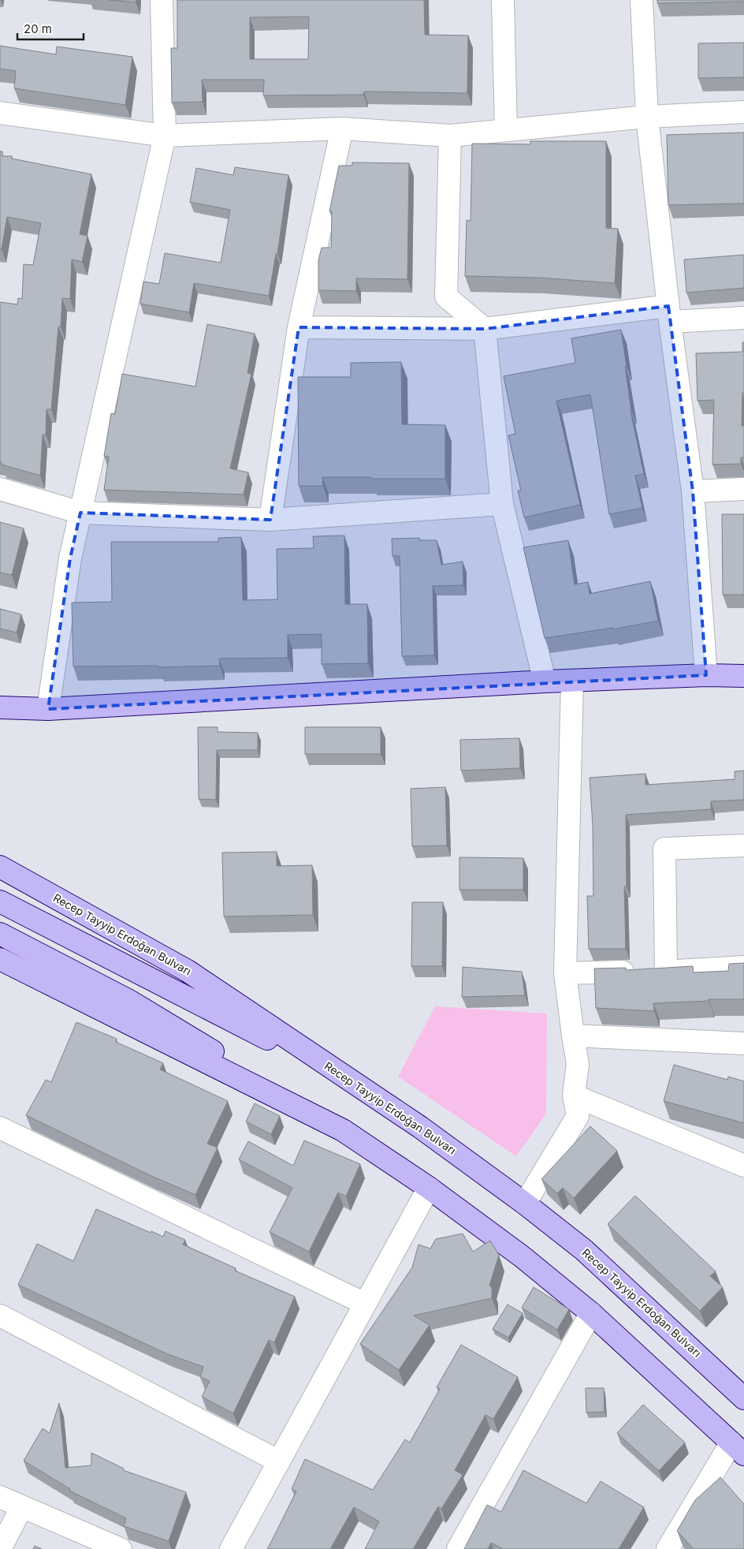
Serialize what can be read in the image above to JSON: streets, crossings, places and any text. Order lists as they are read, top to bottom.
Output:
{
  "streets": {
    "main road": ["Recep Tayyip Erdoğan Bulvarı"]
  },
  "scale_bar": "20 m"
}
